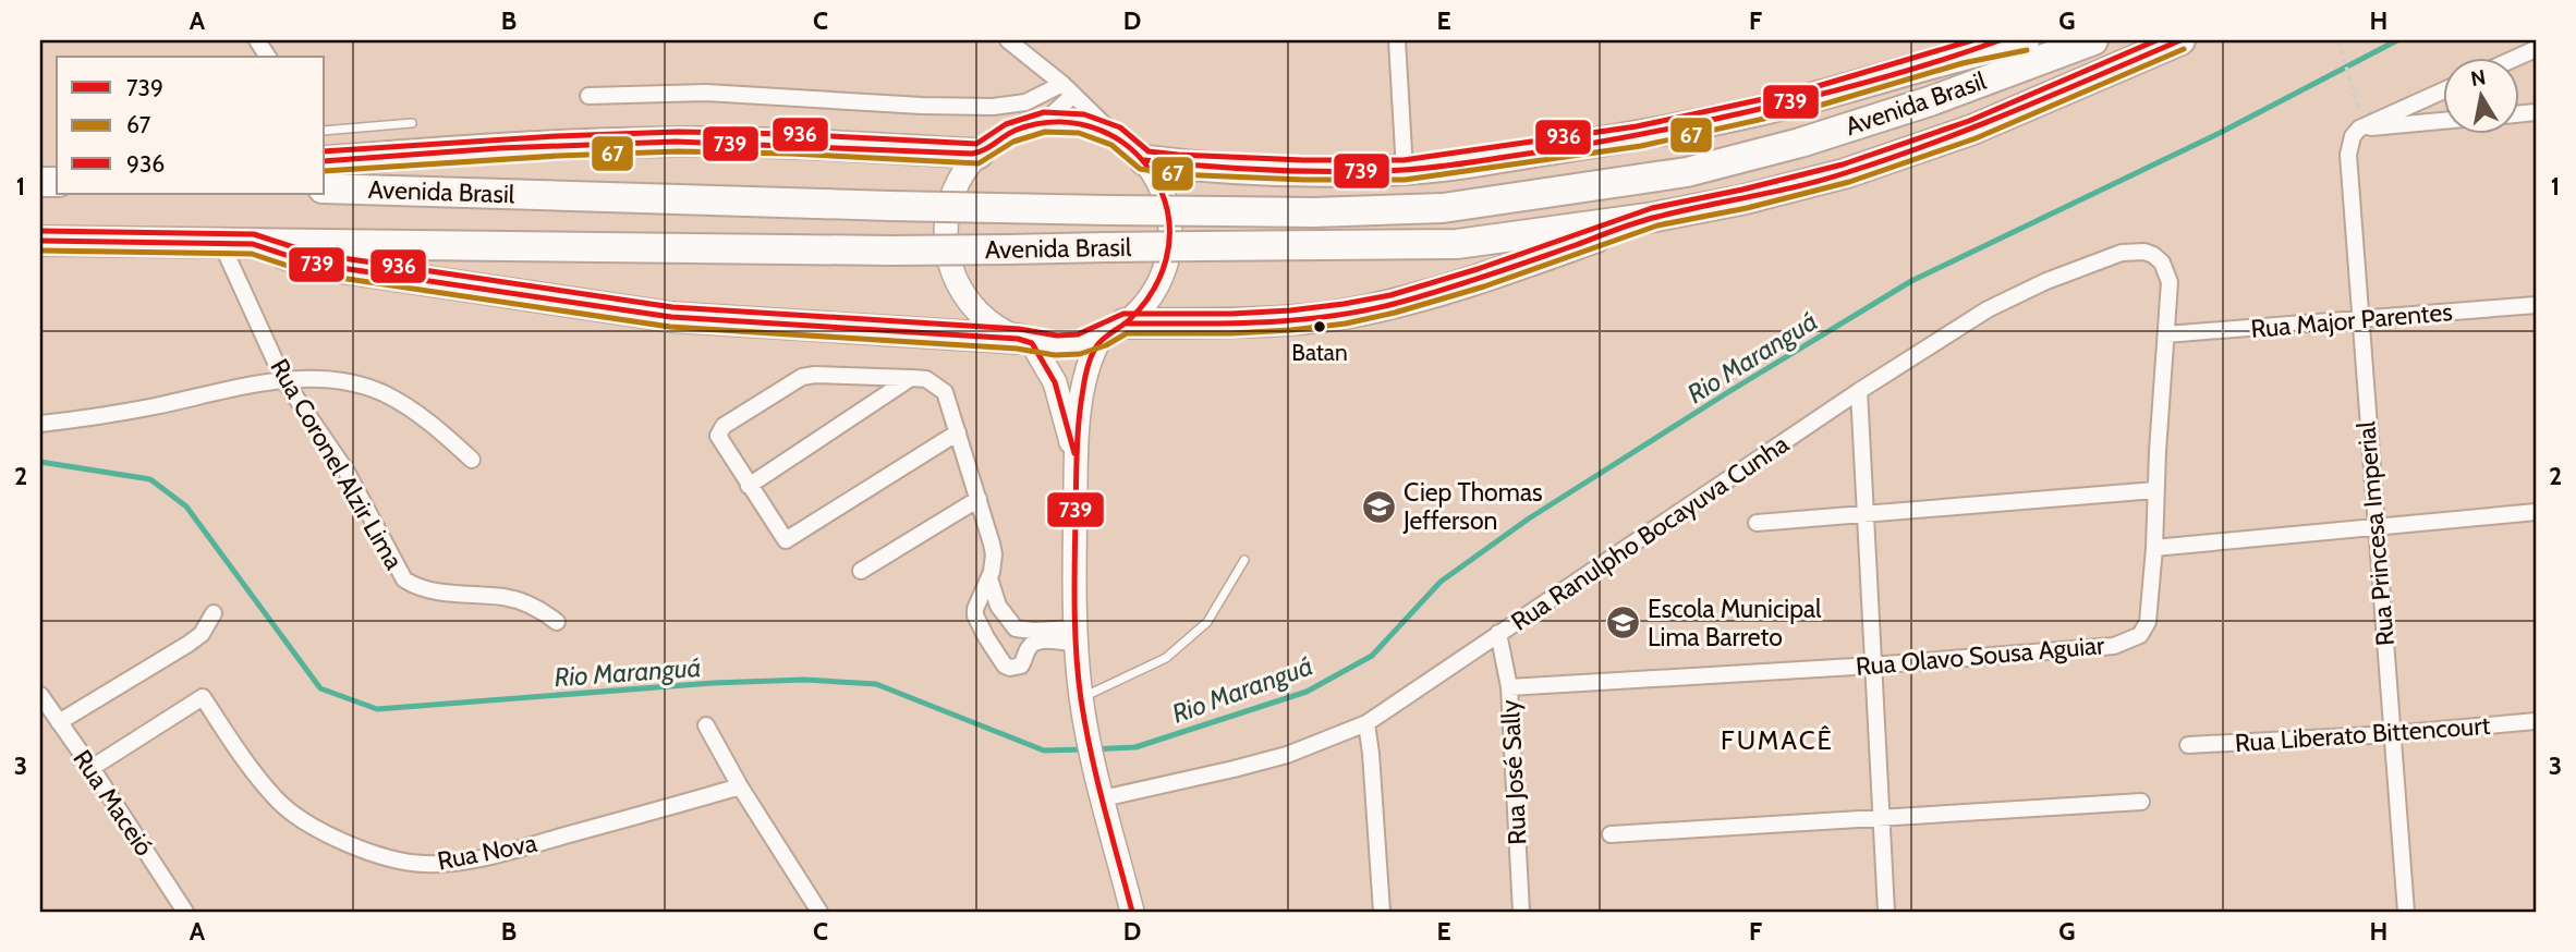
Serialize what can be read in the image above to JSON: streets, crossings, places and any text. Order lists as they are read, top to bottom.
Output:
{
  "streets": {
    "highway": ["Avenida Brasil"],
    "street": [
      "Rua Major Parentes",
      "Rua Coronel Alzir Lima",
      "Rua Ranulpho Bocayuva Cunha",
      "Rua Princesa Imperial",
      "Rua Olavo Sousa Aguiar",
      "Rua Liberato Bittencourt",
      "Rua José Sally",
      "Rua Maceió",
      "Rua Nova"
    ]
  },
  "crossings": [
    ["Avenida Brasil", "Rua Coronel Alzir Lima"],
    ["Rua Major Parentes", "Rua Princesa Imperial"],
    ["Rua Major Parentes", "Rua Olavo Sousa Aguiar"],
    ["Rua Ranulpho Bocayuva Cunha", "Rua Olavo Sousa Aguiar"],
    ["Rua Ranulpho Bocayuva Cunha", "Rua José Sally"],
    ["Rua Princesa Imperial", "Rua Liberato Bittencourt"],
    ["Rua Olavo Sousa Aguiar", "Rua José Sally"],
    ["Rua Maceió", "Rua Nova"]
  ],
  "districts": ["FUMACÊ"],
  "water": ["Rio Maranguá"],
  "places": {
    "other": ["Batan"],
    "school or university": ["Ciep Thomas Jefferson", "Escola Municipal Lima Barreto"]
  },
  "lines": ["transit line 739", "transit line 936", "transit line 67"],
  "legend": ["739", "67", "936"],
  "north": "top",
  "grid": {
    "columns": [
      "A",
      "B",
      "C",
      "D",
      "E",
      "F",
      "G",
      "H"
    ],
    "rows": ["1", "2", "3"]
  }
}
